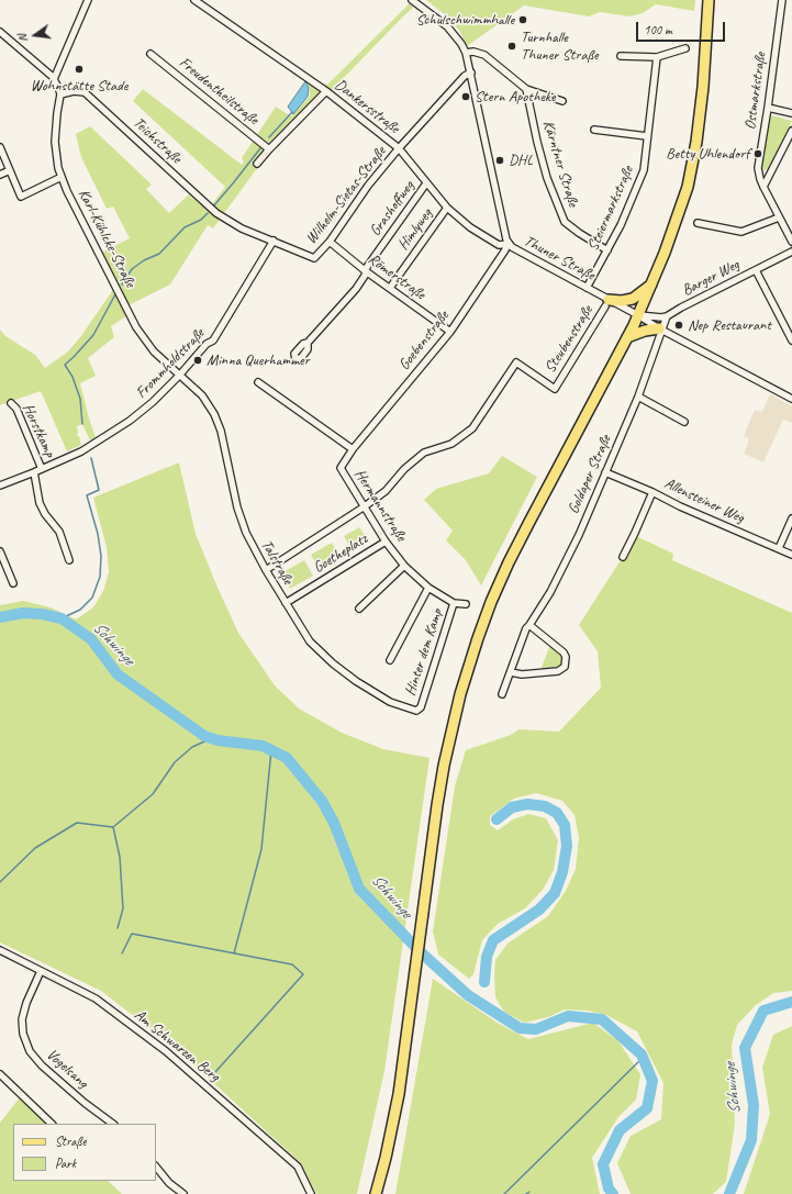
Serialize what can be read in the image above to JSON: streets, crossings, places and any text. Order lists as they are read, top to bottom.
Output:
{
  "streets": {
    "street": [
      "Freudentheilstraße",
      "Ostmarkstraße",
      "Dankersstraße",
      "Teichstraße",
      "Kärntner Straße",
      "Wilhelm-Sietas-Straße",
      "Grashoffweg",
      "Steiermarkstraße",
      "Himlyweg",
      "Karl-Kühlcke-Straße",
      "Thuner Straße",
      "Römerstraße",
      "Barger Weg",
      "Steubenstraße",
      "Goebenstraße",
      "Frommholdstraße",
      "Horstkamp",
      "Goldaper Straße",
      "Allensteiner Weg",
      "Hermannstraße",
      "Goetheplatz",
      "Talstraße",
      "Hinter dem Kamp",
      "Am Schwarzen Berg",
      "Vogelsang"
    ]
  },
  "crossings": [
    ["Dankersstraße", "Wilhelm-Sietas-Straße"],
    ["Dankersstraße", "Grashoffweg"],
    ["Dankersstraße", "Himlyweg"],
    ["Dankersstraße", "Thuner Straße"],
    ["Dankersstraße", "Goebenstraße"],
    ["Teichstraße", "Wilhelm-Sietas-Straße"],
    ["Teichstraße", "Karl-Kühlcke-Straße"],
    ["Teichstraße", "Frommholdstraße"],
    ["Kärntner Straße", "Steiermarkstraße"],
    ["Wilhelm-Sietas-Straße", "Thuner Straße"],
    ["Wilhelm-Sietas-Straße", "Römerstraße"],
    ["Grashoffweg", "Römerstraße"],
    ["Steiermarkstraße", "Thuner Straße"],
    ["Himlyweg", "Römerstraße"],
    ["Karl-Kühlcke-Straße", "Frommholdstraße"],
    ["Karl-Kühlcke-Straße", "Talstraße"],
    ["Thuner Straße", "Steubenstraße"],
    ["Thuner Straße", "Goebenstraße"],
    ["Thuner Straße", "Goldaper Straße"],
    ["Römerstraße", "Goebenstraße"],
    ["Barger Weg", "Goldaper Straße"],
    ["Steubenstraße", "Hermannstraße"],
    ["Steubenstraße", "Goetheplatz"],
    ["Goebenstraße", "Hermannstraße"],
    ["Frommholdstraße", "Horstkamp"],
    ["Frommholdstraße", "Talstraße"],
    ["Goldaper Straße", "Allensteiner Weg"],
    ["Hermannstraße", "Goetheplatz"],
    ["Hermannstraße", "Hinter dem Kamp"],
    ["Goetheplatz", "Talstraße"],
    ["Talstraße", "Hinter dem Kamp"],
    ["Am Schwarzen Berg", "Vogelsang"]
  ],
  "water": ["Schwinge"],
  "places": [
    "Schulschwimmhalle",
    "Turnhalle Thuner Straße",
    "Wohnstätte Stade",
    "Stern Apotheke",
    "Betty Uhlendorf",
    "DHL",
    "Nep Restaurant",
    "Minna Querhammer"
  ],
  "legend": ["Straße", "Park"],
  "scale_bar": "100 m",
  "north": "left"
}
